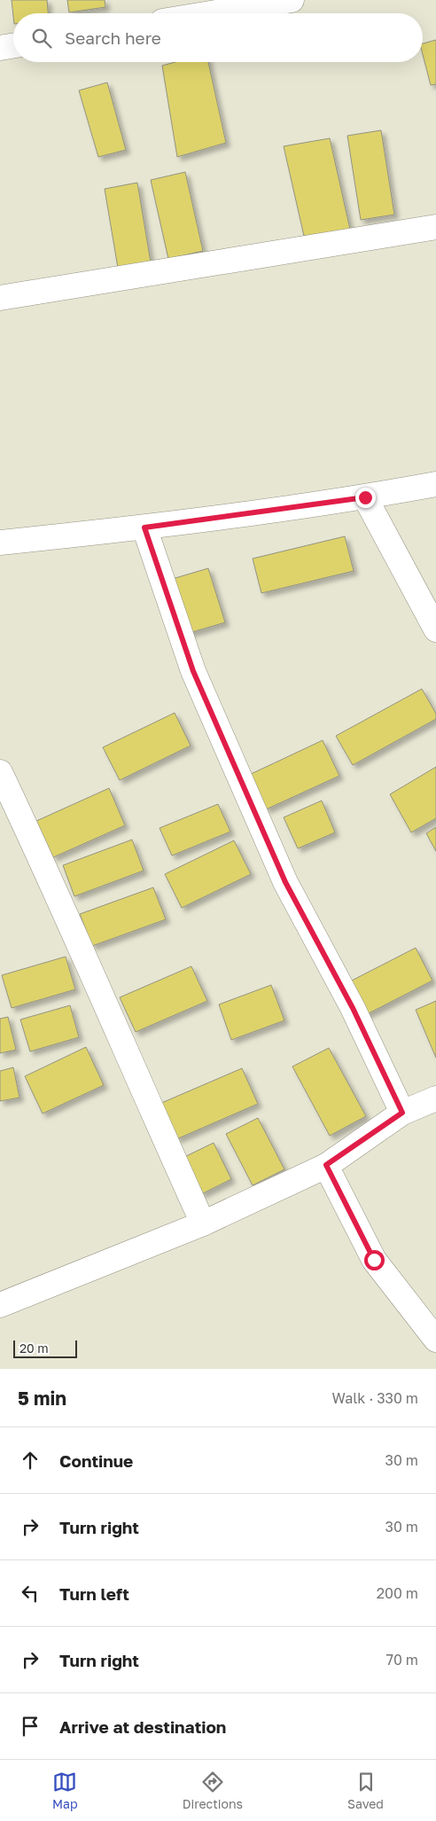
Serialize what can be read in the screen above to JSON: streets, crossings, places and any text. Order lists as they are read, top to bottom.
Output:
{
  "scale_bar": "20 m",
  "page": {
    "search": "Search here",
    "scale": "20 m",
    "heading": ["5 min", "Walk · 330 m"],
    "list": [
      ["Continue", "30 m"],
      ["Turn right", "30 m"],
      ["Turn left", "200 m"],
      ["Turn right", "70 m"],
      "Arrive at destination"
    ],
    "nav": ["Map", "Directions", "Saved"]
  }
}
